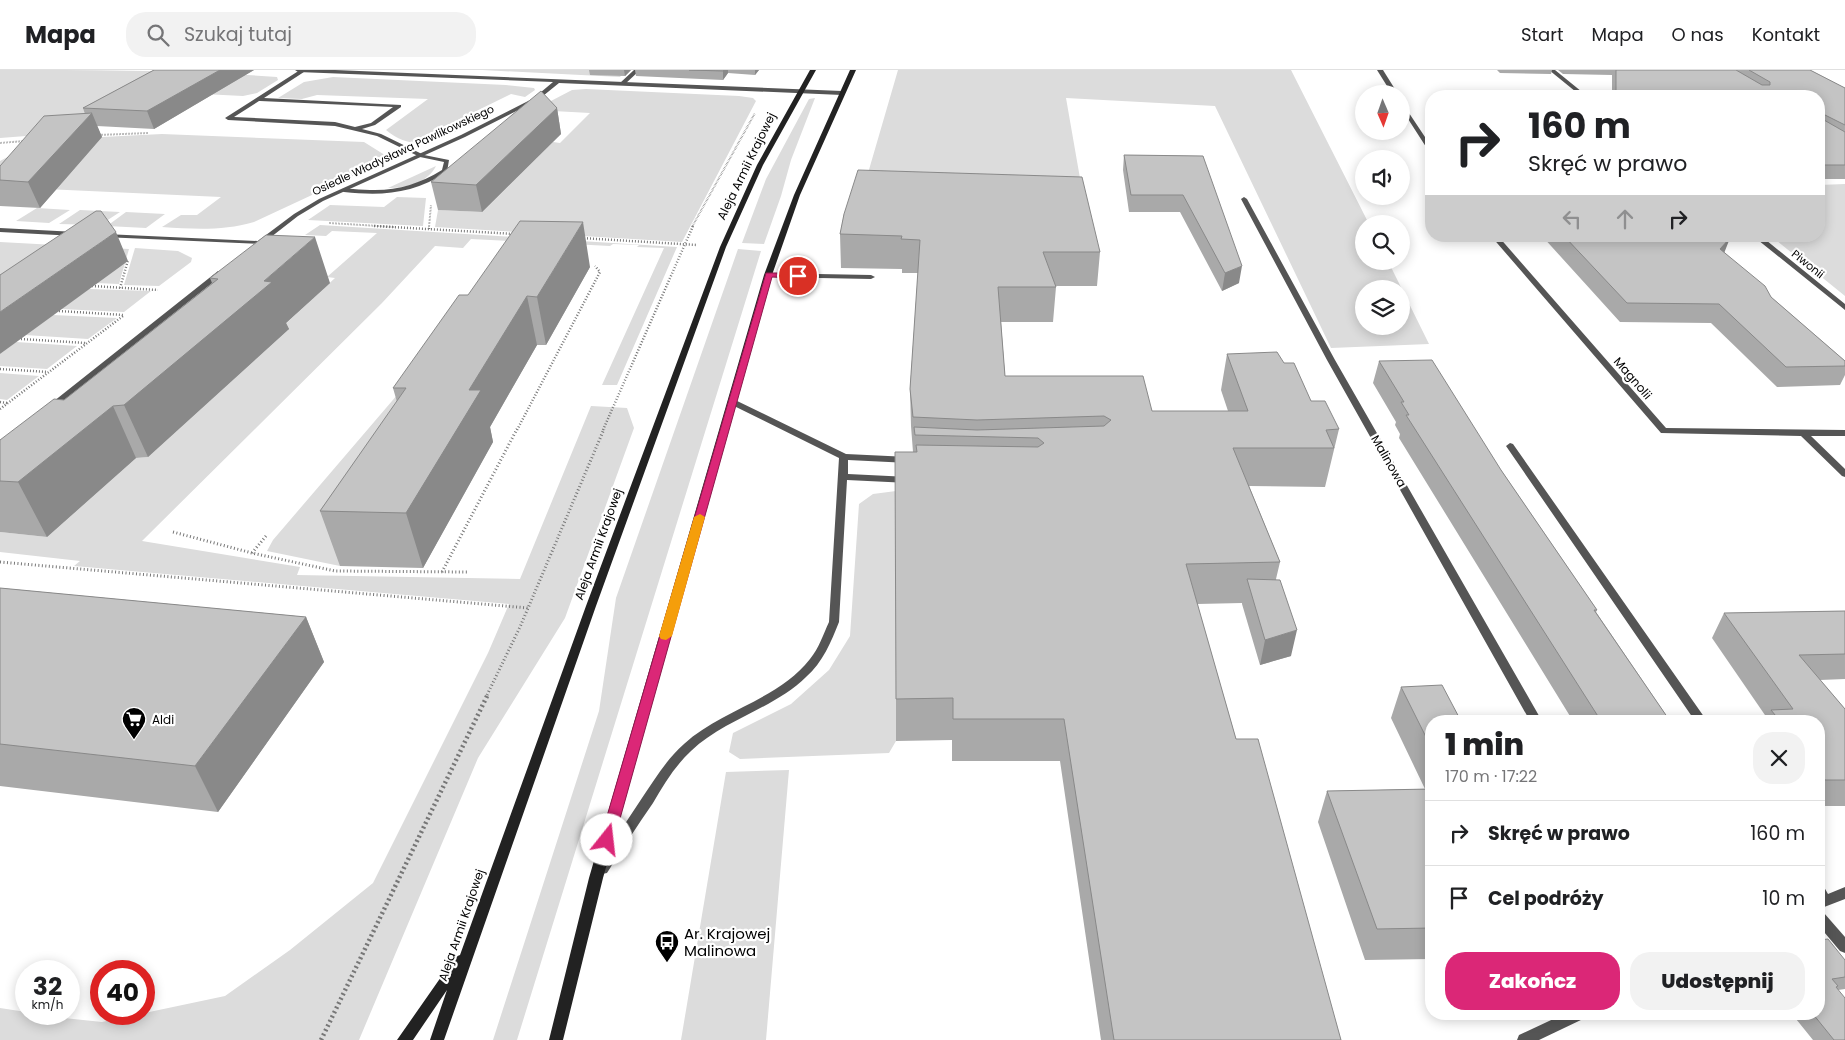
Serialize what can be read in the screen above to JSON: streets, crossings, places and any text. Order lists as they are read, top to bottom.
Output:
{
  "streets": {
    "street": [
      "Osiedle Władysława Pawlikowskiego",
      "Aleja Armii Krajowej",
      "Piwonii",
      "Magnolii",
      "Malinowa"
    ]
  },
  "places": {
    "supermarket": ["Aldi"],
    "bus stop": ["Ar. Krajowej Malinowa"]
  },
  "north": "bottom",
  "page": {
    "header": "Mapa",
    "search": "Szukaj tutaj",
    "nav": [
      "Start",
      "Mapa",
      "O nas",
      "Kontakt"
    ],
    "turn": ["160 m", "Skręć w prawo"],
    "heading": ["1 min", "170 m · 17:22"],
    "list": [
      {
        "name": "Skręć w prawo",
        "value": "160 m"
      },
      {
        "name": "Cel podróży",
        "value": "10 m"
      }
    ],
    "buttons": ["Zakończ", "Udostępnij"],
    "speed": "32 km/h",
    "limit": "40"
  }
}
